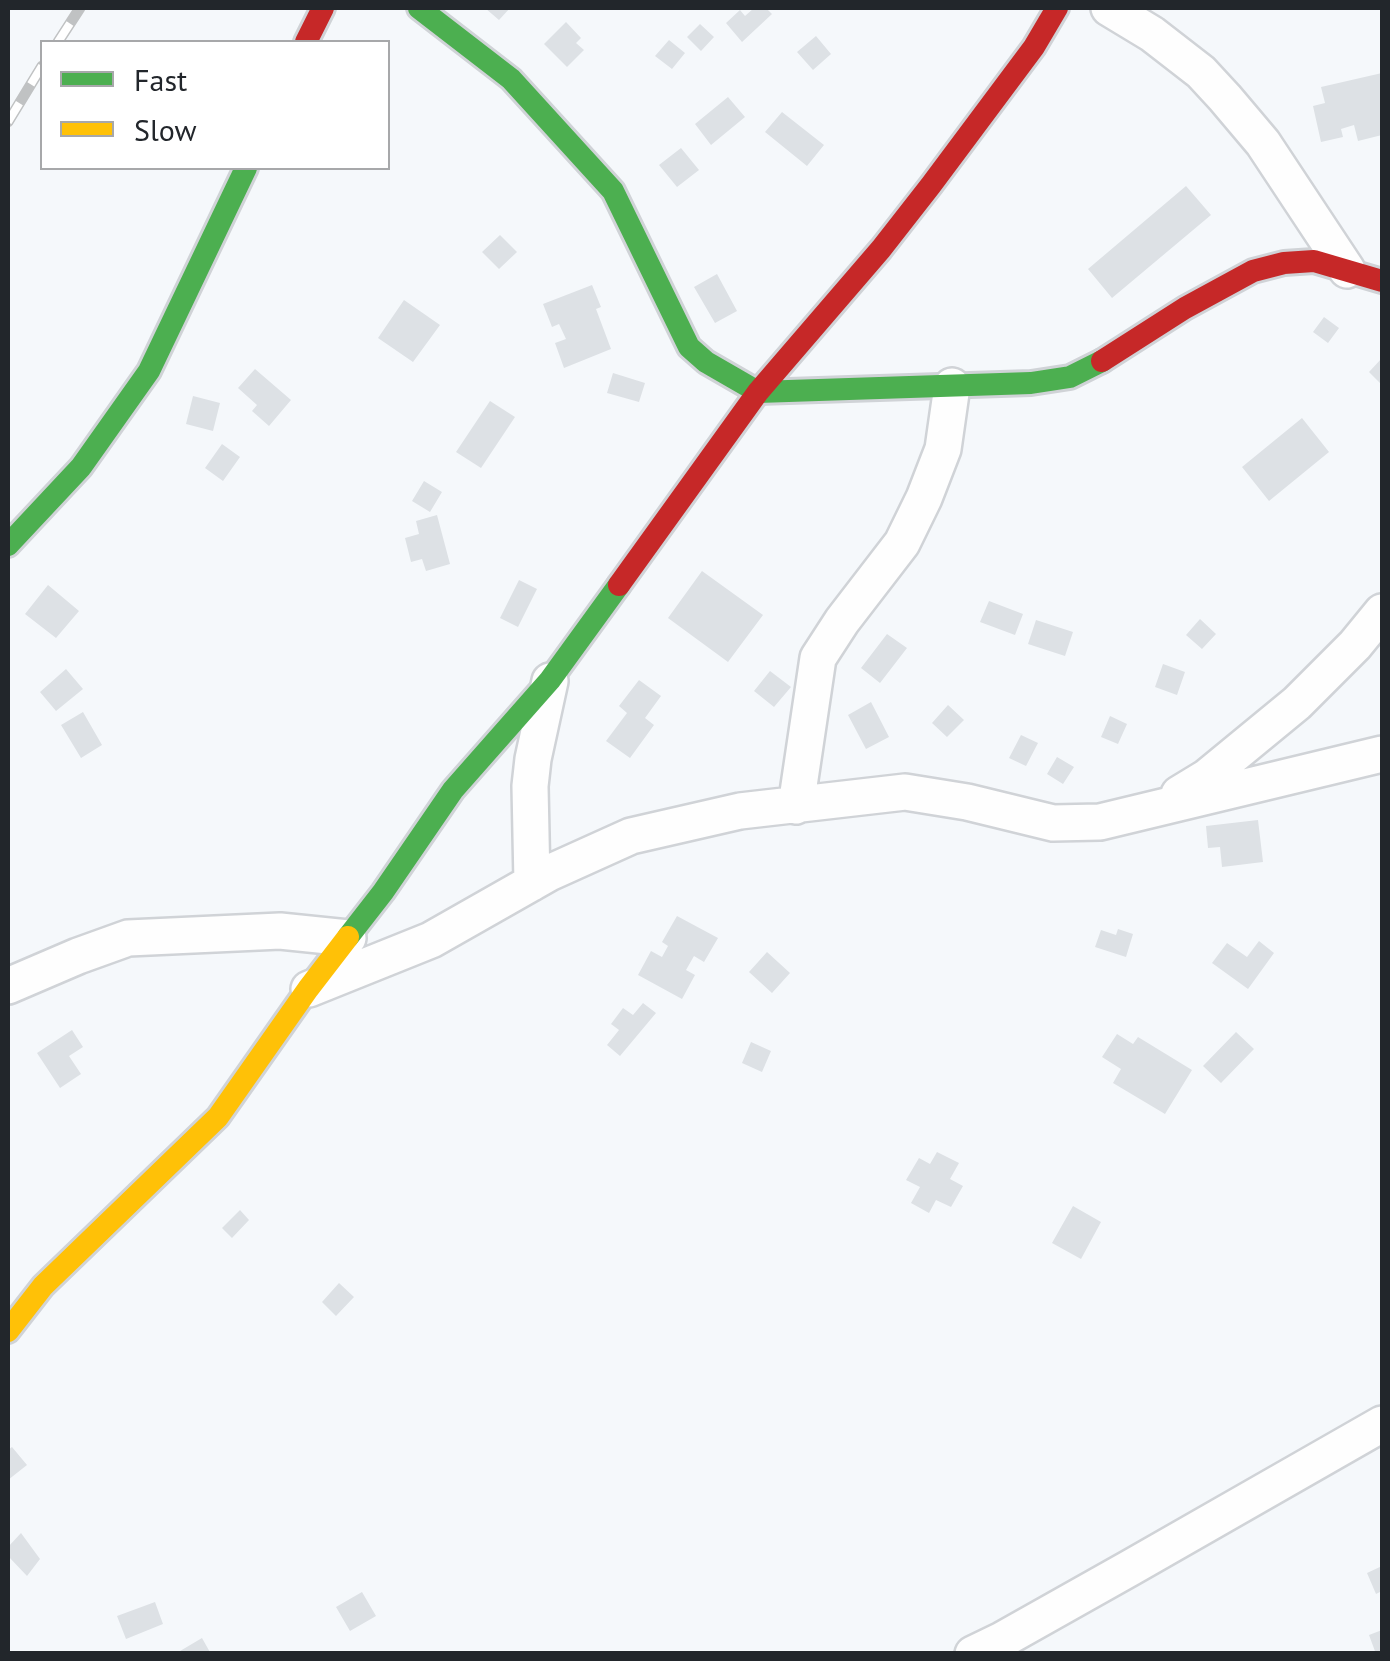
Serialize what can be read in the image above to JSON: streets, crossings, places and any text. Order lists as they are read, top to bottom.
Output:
{
  "legend": ["Fast", "Slow"]
}
